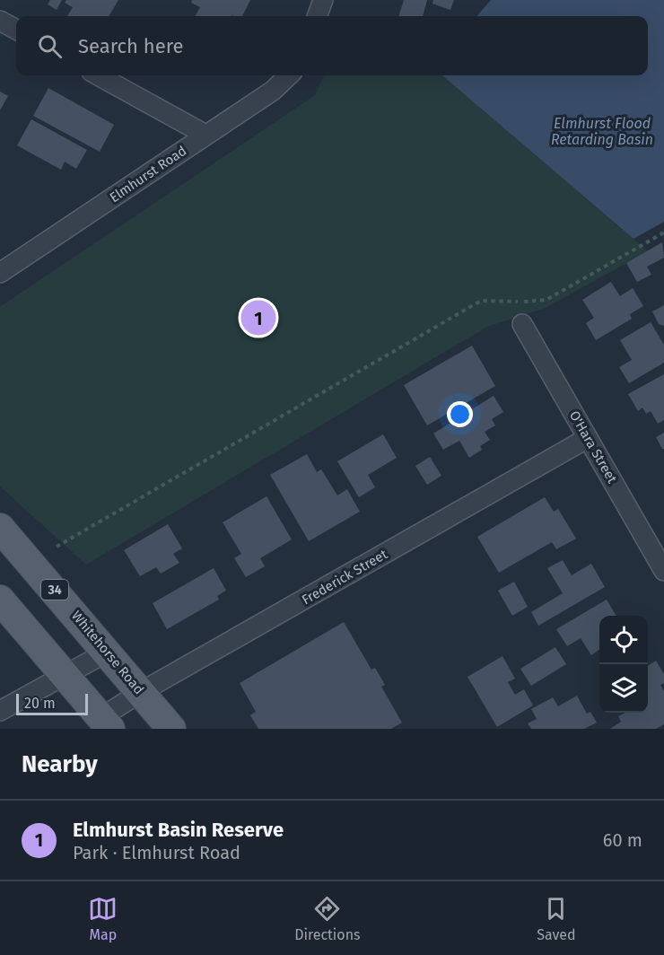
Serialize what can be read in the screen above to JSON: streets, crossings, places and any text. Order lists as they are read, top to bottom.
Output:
{
  "streets": {
    "main road": ["34", "Whitehorse Road"],
    "street": ["Elmhurst Road", "O'Hara Street", "Frederick Street"]
  },
  "crossings": [
    ["O'Hara Street", "Frederick Street"],
    ["Frederick Street", "Whitehorse Road"]
  ],
  "water": ["Elmhurst Flood Retarding Basin"],
  "scale_bar": "20 m",
  "page": {
    "search": "Search here",
    "pins": "1",
    "scale": "20 m",
    "heading": "Nearby",
    "list": [
      {
        "mark": "1",
        "name": "Elmhurst Basin Reserve",
        "note": "Park · Elmhurst Road",
        "value": "60 m"
      }
    ],
    "nav": ["Map", "Directions", "Saved"]
  }
}
